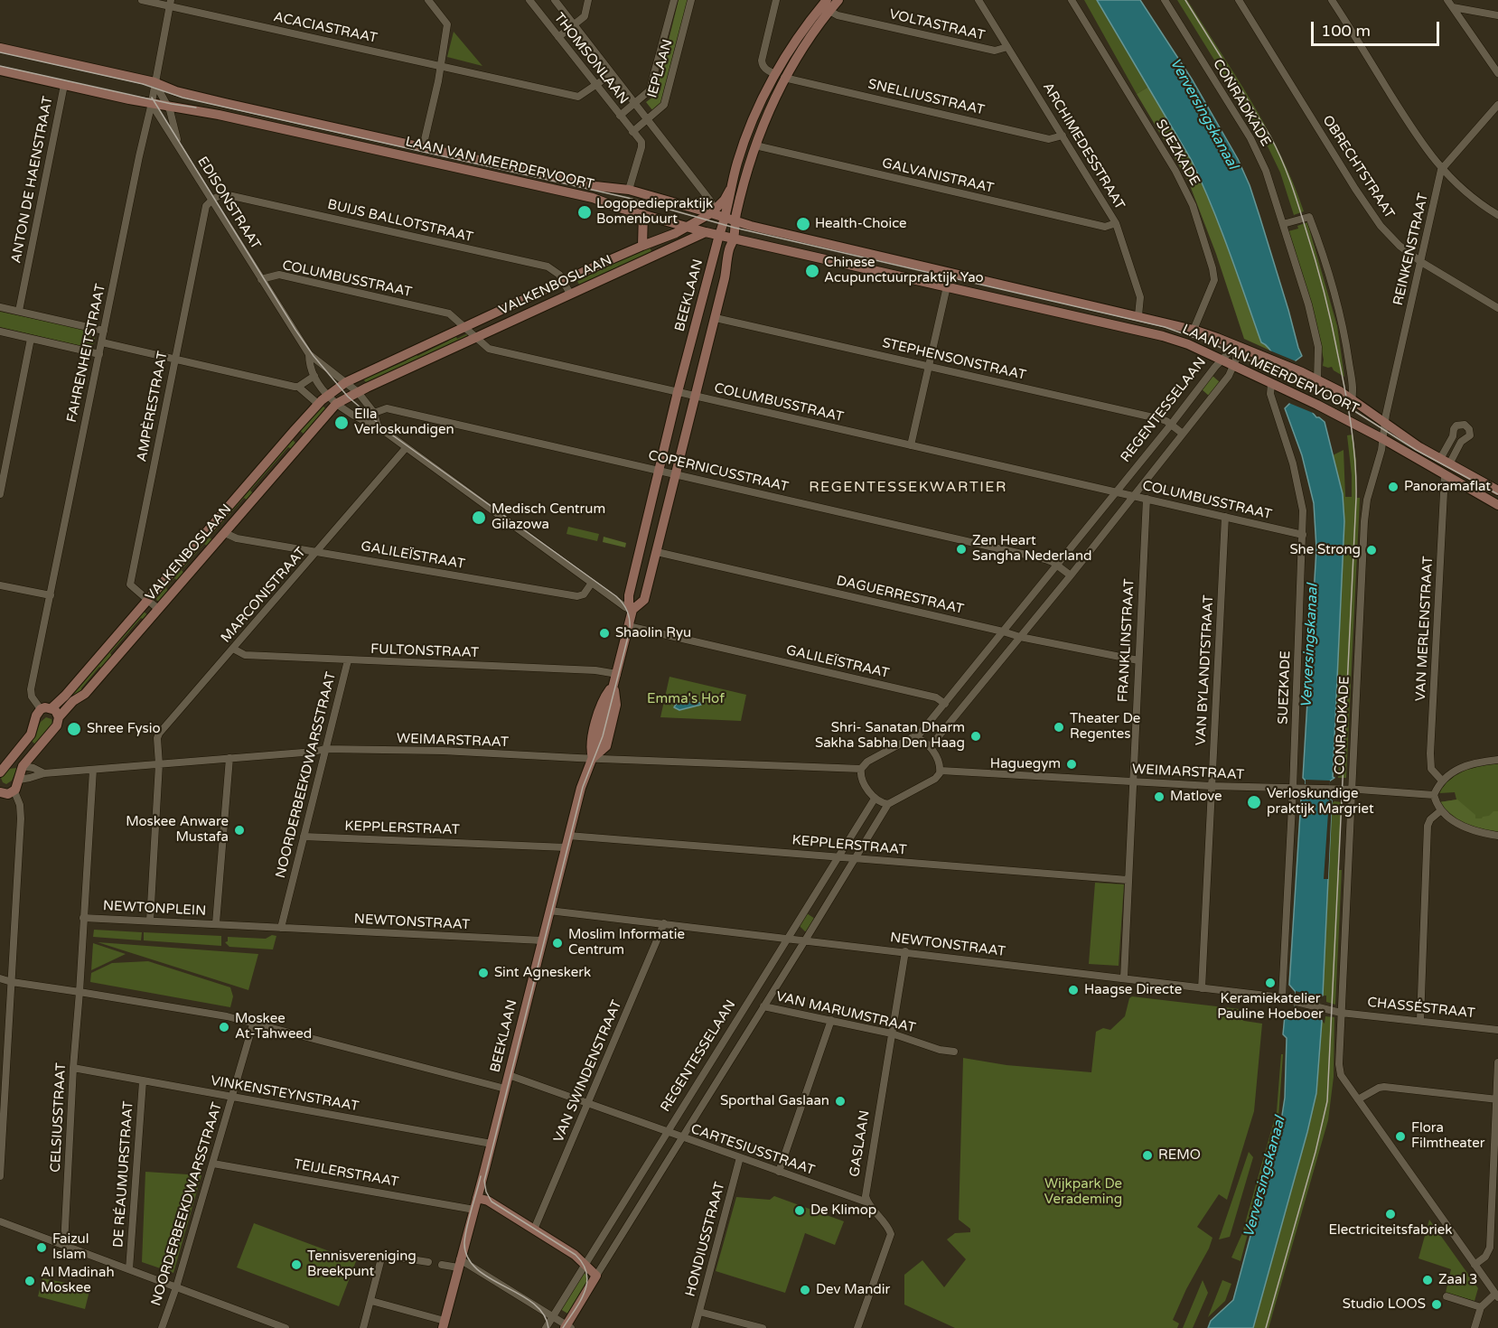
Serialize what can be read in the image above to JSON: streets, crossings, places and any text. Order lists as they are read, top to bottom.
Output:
{
  "streets": {
    "street": [
      "VOLTASTRAAT",
      "ACACIASTRAAT",
      "THOMSONLAAN",
      "IEPLAAN",
      "SNELLIUSSTRAAT",
      "CONRADKADE",
      "ARCHIMEDESSTRAAT",
      "SUEZKADE",
      "LAAN VAN MEERDERVOORT",
      "OBRECHTSTRAAT",
      "GALVANISTRAAT",
      "ANTON DE HAENSTRAAT",
      "EDISONSTRAAT",
      "BUIJS BALLOTSTRAAT",
      "REINKENSTRAAT",
      "COLUMBUSSTRAAT",
      "VALKENBOSLAAN",
      "BEEKLAAN",
      "FAHRENHEITSTRAAT",
      "STEPHENSONSTRAAT",
      "AMPÈRESTRAAT",
      "REGENTESSELAAN",
      "COPERNICUSSTRAAT",
      "GALILEÏSTRAAT",
      "MARCONISTRAAT",
      "DAGUERRESTRAAT",
      "VAN MERLENSTRAAT",
      "FRANKLINSTRAAT",
      "FULTONSTRAAT",
      "VAN BYLANDTSTRAAT",
      "WEIMARSTRAAT",
      "NOORDERBEEKDWARSSTRAAT",
      "KEPPLERSTRAAT",
      "NEWTONPLEIN",
      "NEWTONSTRAAT",
      "CHASSÉSTRAAT",
      "VAN MARUMSTRAAT",
      "VAN SWINDENSTRAAT",
      "VINKENSTEYNSTRAAT",
      "CELSIUSSTRAAT",
      "GASLAAN",
      "CARTESIUSSTRAAT",
      "TEIJLERSTRAAT",
      "DE RÉAUMURSTRAAT",
      "HONDIUSSTRAAT"
    ]
  },
  "crossings": [
    ["VOLTASTRAAT", "ARCHIMEDESSTRAAT"],
    ["ACACIASTRAAT", "THOMSONLAAN"],
    ["ACACIASTRAAT", "FAHRENHEITSTRAAT"],
    ["THOMSONLAAN", "IEPLAAN"],
    ["THOMSONLAAN", "LAAN VAN MEERDERVOORT"],
    ["THOMSONLAAN", "VALKENBOSLAAN"],
    ["SNELLIUSSTRAAT", "ARCHIMEDESSTRAAT"],
    ["SNELLIUSSTRAAT", "BEEKLAAN"],
    ["CONRADKADE", "LAAN VAN MEERDERVOORT"],
    ["CONRADKADE", "REINKENSTRAAT"],
    ["CONRADKADE", "WEIMARSTRAAT"],
    ["CONRADKADE", "NEWTONSTRAAT"],
    ["CONRADKADE", "CHASSÉSTRAAT"],
    ["ARCHIMEDESSTRAAT", "LAAN VAN MEERDERVOORT"],
    ["ARCHIMEDESSTRAAT", "GALVANISTRAAT"],
    ["SUEZKADE", "LAAN VAN MEERDERVOORT"],
    ["SUEZKADE", "COLUMBUSSTRAAT"],
    ["SUEZKADE", "WEIMARSTRAAT"],
    ["SUEZKADE", "NEWTONSTRAAT"],
    ["LAAN VAN MEERDERVOORT", "ANTON DE HAENSTRAAT"],
    ["LAAN VAN MEERDERVOORT", "EDISONSTRAAT"],
    ["LAAN VAN MEERDERVOORT", "REINKENSTRAAT"],
    ["LAAN VAN MEERDERVOORT", "VALKENBOSLAAN"],
    ["LAAN VAN MEERDERVOORT", "BEEKLAAN"],
    ["LAAN VAN MEERDERVOORT", "FAHRENHEITSTRAAT"],
    ["LAAN VAN MEERDERVOORT", "REGENTESSELAAN"],
    ["LAAN VAN MEERDERVOORT", "VAN MERLENSTRAAT"],
    ["OBRECHTSTRAAT", "REINKENSTRAAT"],
    ["GALVANISTRAAT", "BEEKLAAN"],
    ["EDISONSTRAAT", "BUIJS BALLOTSTRAAT"],
    ["EDISONSTRAAT", "COLUMBUSSTRAAT"],
    ["EDISONSTRAAT", "VALKENBOSLAAN"],
    ["EDISONSTRAAT", "FAHRENHEITSTRAAT"],
    ["EDISONSTRAAT", "AMPÈRESTRAAT"],
    ["BUIJS BALLOTSTRAAT", "VALKENBOSLAAN"],
    ["BUIJS BALLOTSTRAAT", "AMPÈRESTRAAT"],
    ["COLUMBUSSTRAAT", "VALKENBOSLAAN"],
    ["COLUMBUSSTRAAT", "BEEKLAAN"],
    ["COLUMBUSSTRAAT", "REGENTESSELAAN"],
    ["COLUMBUSSTRAAT", "FRANKLINSTRAAT"],
    ["COLUMBUSSTRAAT", "VAN BYLANDTSTRAAT"],
    ["VALKENBOSLAAN", "BEEKLAAN"],
    ["VALKENBOSLAAN", "AMPÈRESTRAAT"],
    ["VALKENBOSLAAN", "GALILEÏSTRAAT"],
    ["VALKENBOSLAAN", "WEIMARSTRAAT"],
    ["BEEKLAAN", "STEPHENSONSTRAAT"],
    ["BEEKLAAN", "COPERNICUSSTRAAT"],
    ["BEEKLAAN", "GALILEÏSTRAAT"],
    ["BEEKLAAN", "DAGUERRESTRAAT"],
    ["BEEKLAAN", "FULTONSTRAAT"],
    ["BEEKLAAN", "WEIMARSTRAAT"],
    ["BEEKLAAN", "KEPPLERSTRAAT"],
    ["BEEKLAAN", "NEWTONSTRAAT"],
    ["BEEKLAAN", "VINKENSTEYNSTRAAT"],
    ["BEEKLAAN", "CARTESIUSSTRAAT"],
    ["BEEKLAAN", "TEIJLERSTRAAT"],
    ["STEPHENSONSTRAAT", "REGENTESSELAAN"],
    ["REGENTESSELAAN", "COPERNICUSSTRAAT"],
    ["REGENTESSELAAN", "GALILEÏSTRAAT"],
    ["REGENTESSELAAN", "DAGUERRESTRAAT"],
    ["REGENTESSELAAN", "WEIMARSTRAAT"],
    ["REGENTESSELAAN", "KEPPLERSTRAAT"],
    ["REGENTESSELAAN", "NEWTONSTRAAT"],
    ["REGENTESSELAAN", "CARTESIUSSTRAAT"],
    ["GALILEÏSTRAAT", "MARCONISTRAAT"],
    ["MARCONISTRAAT", "FULTONSTRAAT"],
    ["MARCONISTRAAT", "WEIMARSTRAAT"],
    ["MARCONISTRAAT", "NEWTONPLEIN"],
    ["DAGUERRESTRAAT", "FRANKLINSTRAAT"],
    ["FRANKLINSTRAAT", "WEIMARSTRAAT"],
    ["FRANKLINSTRAAT", "KEPPLERSTRAAT"],
    ["FRANKLINSTRAAT", "NEWTONSTRAAT"],
    ["FULTONSTRAAT", "NOORDERBEEKDWARSSTRAAT"],
    ["VAN BYLANDTSTRAAT", "WEIMARSTRAAT"],
    ["VAN BYLANDTSTRAAT", "NEWTONSTRAAT"],
    ["WEIMARSTRAAT", "NOORDERBEEKDWARSSTRAAT"],
    ["NOORDERBEEKDWARSSTRAAT", "KEPPLERSTRAAT"],
    ["NOORDERBEEKDWARSSTRAAT", "NEWTONPLEIN"],
    ["NOORDERBEEKDWARSSTRAAT", "NEWTONSTRAAT"],
    ["NOORDERBEEKDWARSSTRAAT", "VINKENSTEYNSTRAAT"],
    ["NOORDERBEEKDWARSSTRAAT", "TEIJLERSTRAAT"],
    ["NEWTONPLEIN", "NEWTONSTRAAT"],
    ["NEWTONPLEIN", "CELSIUSSTRAAT"],
    ["NEWTONSTRAAT", "CHASSÉSTRAAT"],
    ["NEWTONSTRAAT", "VAN SWINDENSTRAAT"],
    ["NEWTONSTRAAT", "GASLAAN"],
    ["VAN MARUMSTRAAT", "GASLAAN"],
    ["VAN SWINDENSTRAAT", "CARTESIUSSTRAAT"],
    ["VINKENSTEYNSTRAAT", "CELSIUSSTRAAT"],
    ["VINKENSTEYNSTRAAT", "DE RÉAUMURSTRAAT"],
    ["GASLAAN", "CARTESIUSSTRAAT"],
    ["CARTESIUSSTRAAT", "HONDIUSSTRAAT"]
  ],
  "districts": ["REGENTESSEKWARTIER"],
  "water": ["Verversingskanaal"],
  "parks": ["Emma's Hof", "Wijkpark De Verademing"],
  "places": [
    "Logopediepraktijk Bomenbuurt",
    "Health-Choice",
    "Chinese Acupunctuurpraktijk Yao",
    "Ella Verloskundigen",
    "Panoramaflat",
    "Medisch Centrum Gilazowa",
    "Zen Heart Sangha Nederland",
    "She Strong",
    "Shaolin Ryu",
    "Theater De Regentes",
    "Shree Fysio",
    "Shri- Sanatan Dharm Sakha Sabha Den Haag",
    "Haguegym",
    "Matlove",
    "Verloskundige praktijk Margriet",
    "Moskee Anware Mustafa",
    "Moslim Informatie Centrum",
    "Sint Agneskerk",
    "Keramiekatelier Pauline Hoeboer",
    "Haagse Directe",
    "Moskee At-Tahweed",
    "Sporthal Gaslaan",
    "Flora Filmtheater",
    "REMO",
    "De Klimop",
    "Electriciteitsfabriek",
    "Faizul Islam",
    "Tennisvereniging Breekpunt",
    "Zaal 3",
    "Al Madinah Moskee",
    "Dev Mandir",
    "Studio LOOS"
  ],
  "scale_bar": "100 m"
}
